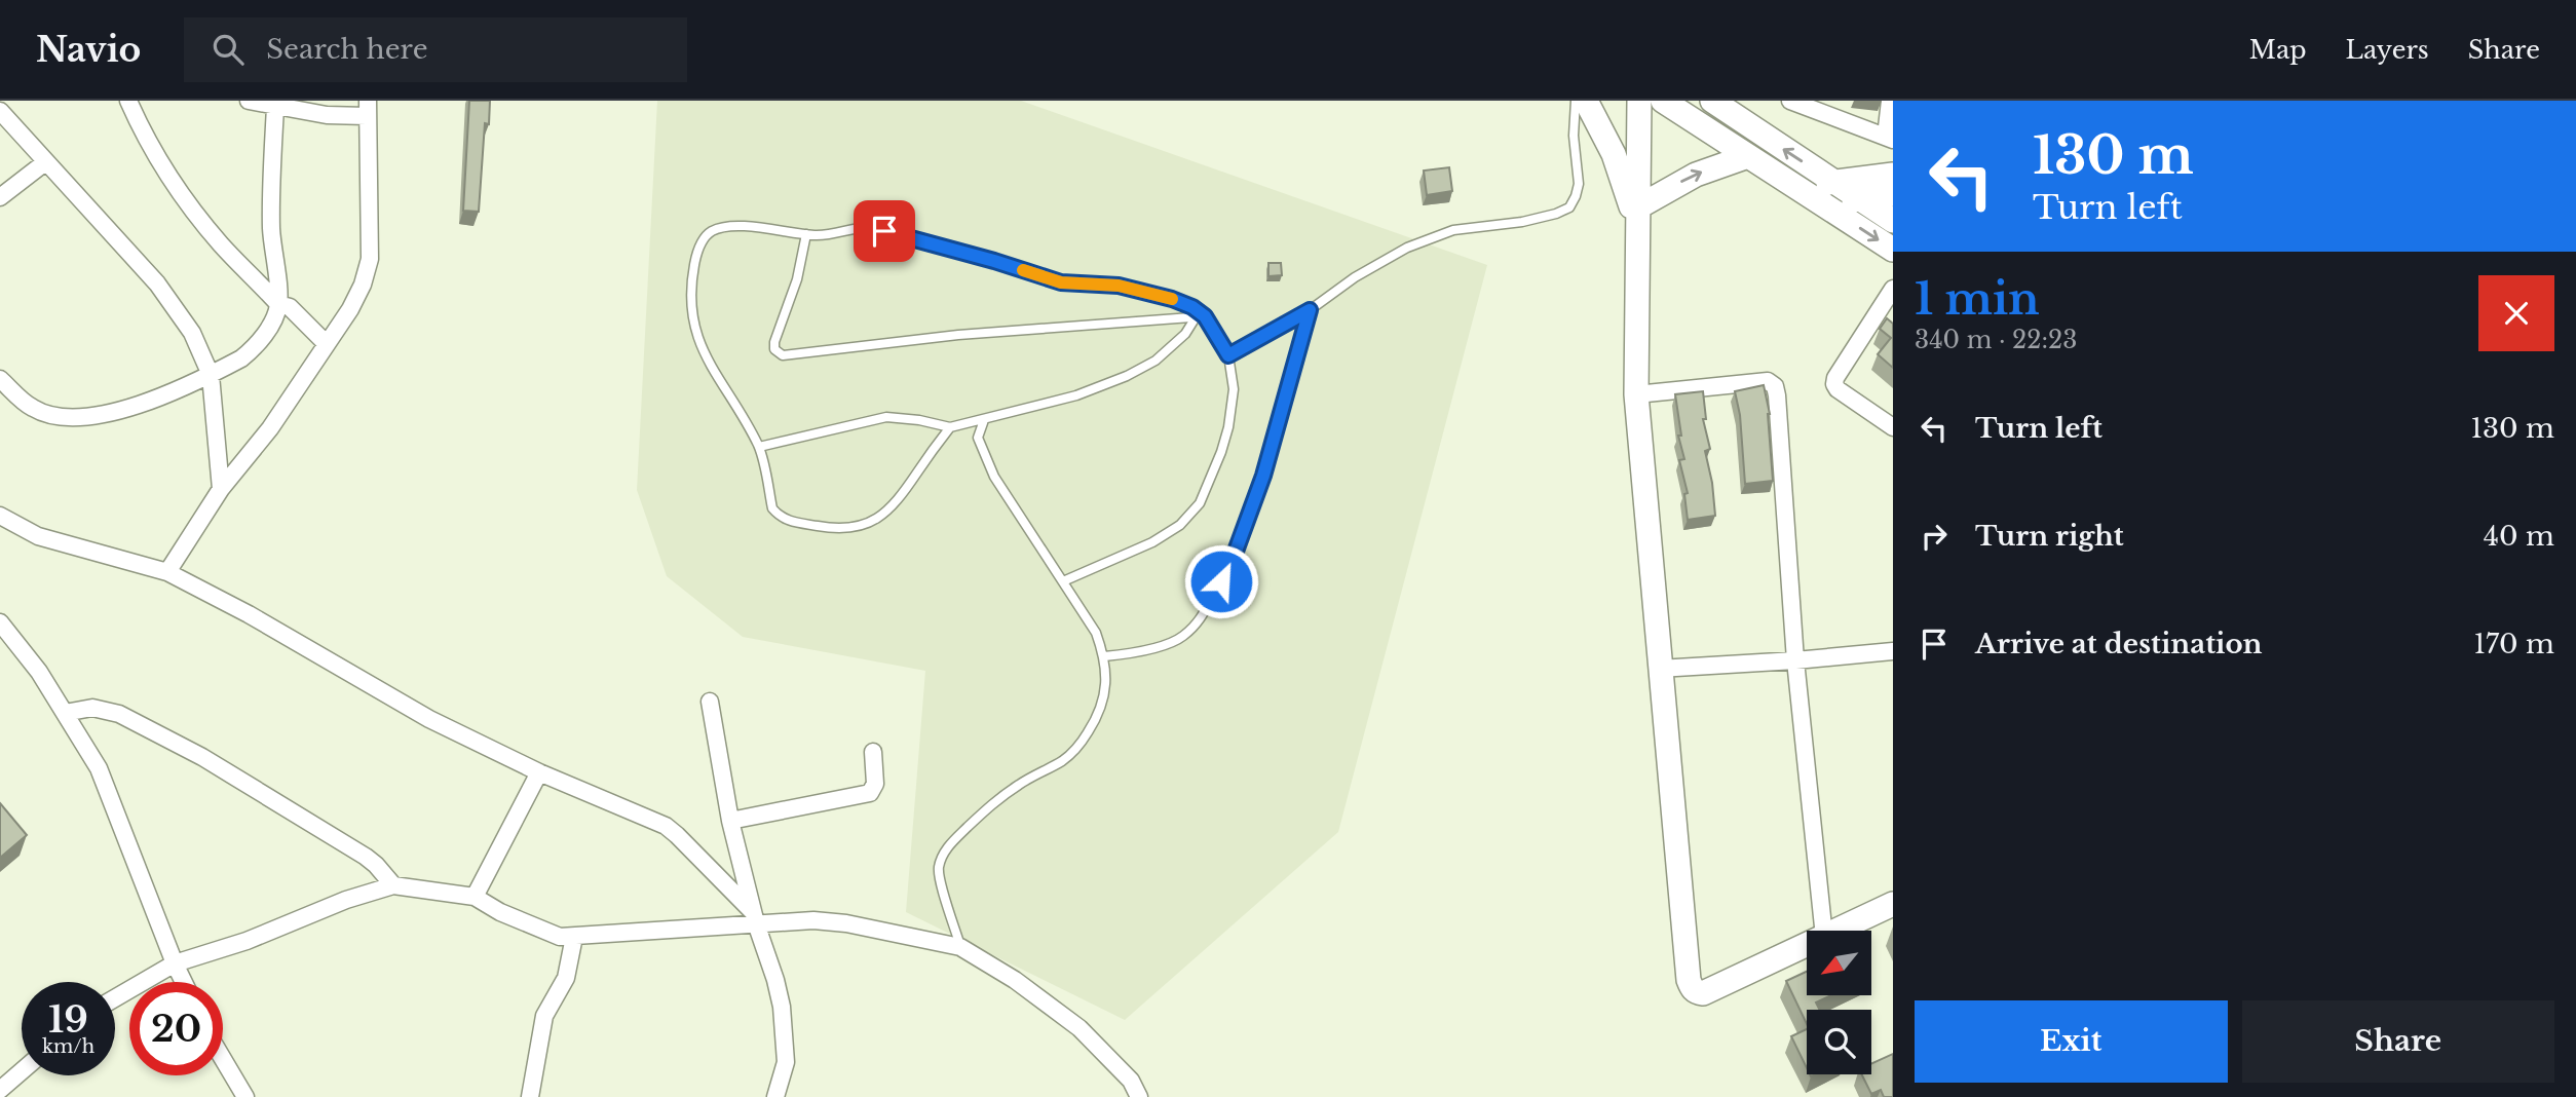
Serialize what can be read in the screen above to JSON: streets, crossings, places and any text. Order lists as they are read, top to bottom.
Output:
{
  "north": "bottom left",
  "page": {
    "header": "Navio",
    "search": "Search here",
    "nav": ["Map", "Layers", "Share"],
    "turn": ["130 m", "Turn left"],
    "heading": ["1 min", "340 m · 22:23"],
    "list": [
      {
        "name": "Turn left",
        "value": "130 m"
      },
      {
        "name": "Turn right",
        "value": "40 m"
      },
      {
        "name": "Arrive at destination",
        "value": "170 m"
      }
    ],
    "speed": "19 km/h",
    "limit": "20",
    "buttons": ["Exit", "Share"]
  }
}
